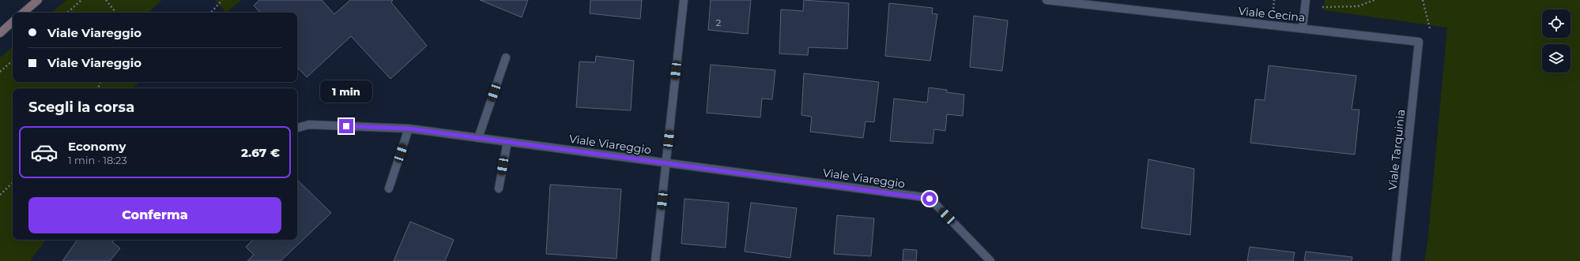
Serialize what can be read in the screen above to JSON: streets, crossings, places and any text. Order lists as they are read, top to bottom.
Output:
{
  "streets": {
    "street": ["Viale Cecina", "Viale Viareggio", "Viale Tarquinia"]
  },
  "crossings": [
    ["Viale Cecina", "Viale Tarquinia"]
  ],
  "house_numbers": ["2"],
  "page": {
    "banner": ["Viale Viareggio", "Viale Viareggio"],
    "bubble": "1 min",
    "heading": "Scegli la corsa",
    "list": [
      {
        "name": "Economy",
        "note": "1 min · 18:23",
        "value": "2.67 €"
      }
    ],
    "buttons": "Conferma"
  }
}
